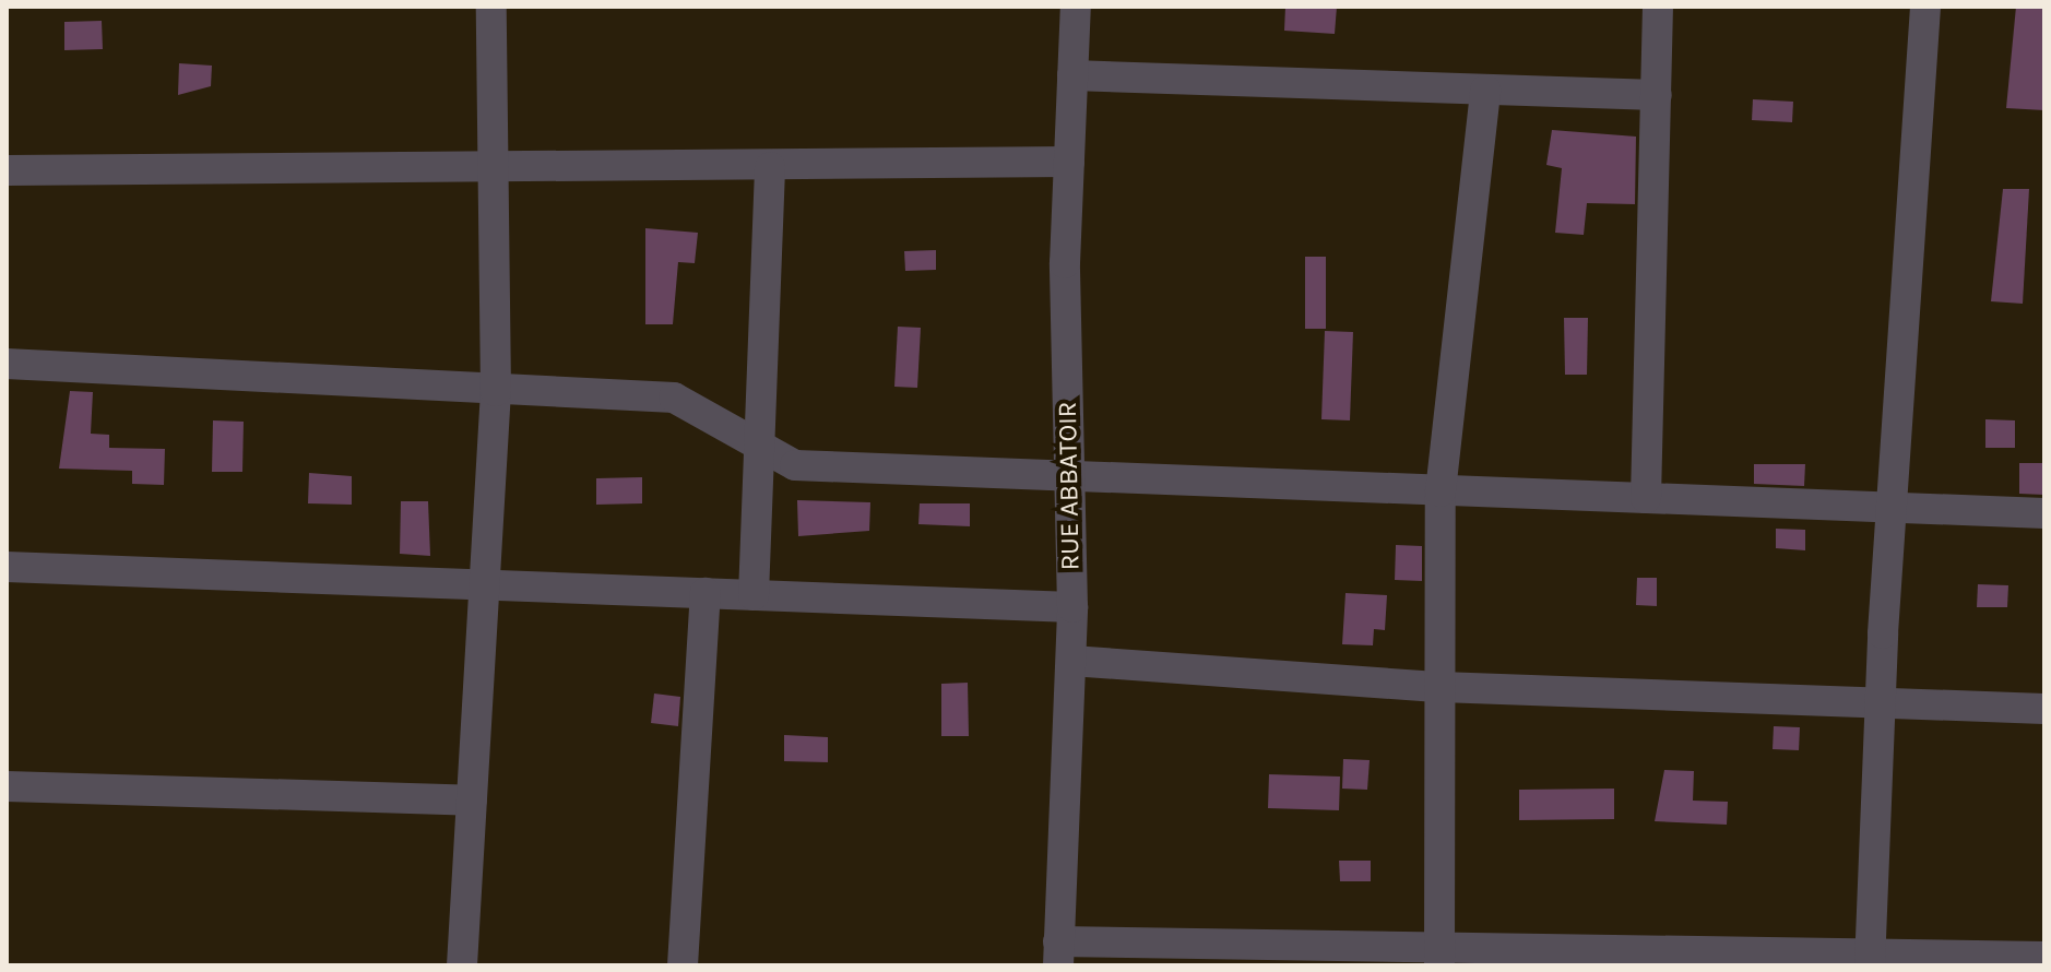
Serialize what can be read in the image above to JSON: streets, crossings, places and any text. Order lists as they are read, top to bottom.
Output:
{
  "streets": {
    "street": ["RUE ABBATOIR"]
  }
}
